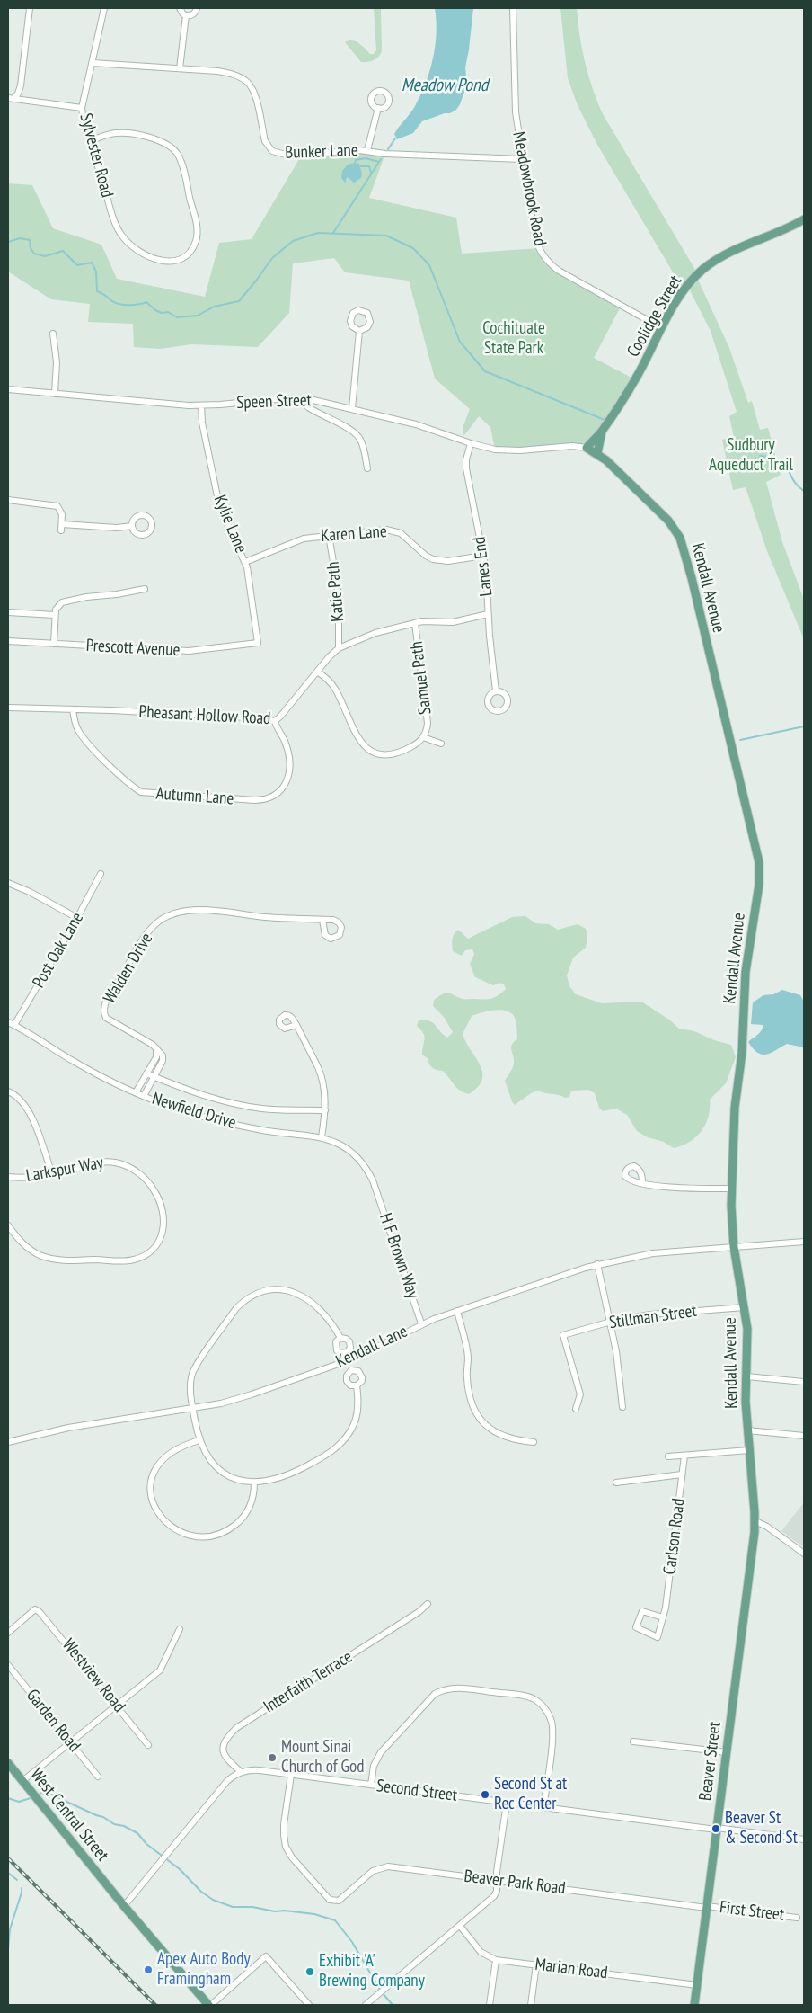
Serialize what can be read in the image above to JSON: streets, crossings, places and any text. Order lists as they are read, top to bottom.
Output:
{
  "streets": {
    "main road": [
      "Coolidge Street",
      "Kendall Avenue",
      "Beaver Street",
      "West Central Street"
    ],
    "street": [
      "Bunker Lane",
      "Sylvester Road",
      "Meadowbrook Road",
      "Speen Street",
      "Kylie Lane",
      "Karen Lane",
      "Lanes End",
      "Katie Path",
      "Prescott Avenue",
      "Samuel Path",
      "Pheasant Hollow Road",
      "Autumn Lane",
      "Post Oak Lane",
      "Walden Drive",
      "Newfield Drive",
      "Larkspur Way",
      "H F Brown Way",
      "Stillman Street",
      "Kendall Lane",
      "Carlson Road",
      "Westview Road",
      "Interfaith Terrace",
      "Garden Road",
      "Second Street",
      "Beaver Park Road",
      "First Street",
      "Marian Road"
    ]
  },
  "crossings": [
    ["Bunker Lane", "Sylvester Road"],
    ["Bunker Lane", "Meadowbrook Road"],
    ["Meadowbrook Road", "Coolidge Street"],
    ["Coolidge Street", "Speen Street"],
    ["Coolidge Street", "Kendall Avenue"],
    ["Speen Street", "Kylie Lane"],
    ["Speen Street", "Lanes End"],
    ["Speen Street", "Kendall Avenue"],
    ["Kylie Lane", "Karen Lane"],
    ["Kylie Lane", "Prescott Avenue"],
    ["Karen Lane", "Lanes End"],
    ["Karen Lane", "Katie Path"],
    ["Lanes End", "Pheasant Hollow Road"],
    ["Kendall Avenue", "Stillman Street"],
    ["Kendall Avenue", "Kendall Lane"],
    ["Kendall Avenue", "Beaver Street"],
    ["Katie Path", "Pheasant Hollow Road"],
    ["Samuel Path", "Pheasant Hollow Road"],
    ["Pheasant Hollow Road", "Autumn Lane"],
    ["Post Oak Lane", "Newfield Drive"],
    ["Newfield Drive", "H F Brown Way"],
    ["H F Brown Way", "Kendall Lane"],
    ["Interfaith Terrace", "Second Street"],
    ["Beaver Street", "Second Street"],
    ["Beaver Street", "Beaver Park Road"],
    ["Beaver Street", "First Street"],
    ["Beaver Street", "Marian Road"],
    ["Second Street", "Beaver Park Road"],
    ["Beaver Park Road", "First Street"]
  ],
  "water": ["Meadow Pond"],
  "parks": ["Cochituate State Park", "Sudbury Aqueduct Trail"],
  "places": [
    "Mount Sinai Church of God",
    "Second St at Rec Center",
    "Beaver St & Second St",
    "Apex Auto Body Framingham",
    "Exhibit 'A' Brewing Company"
  ]
}
